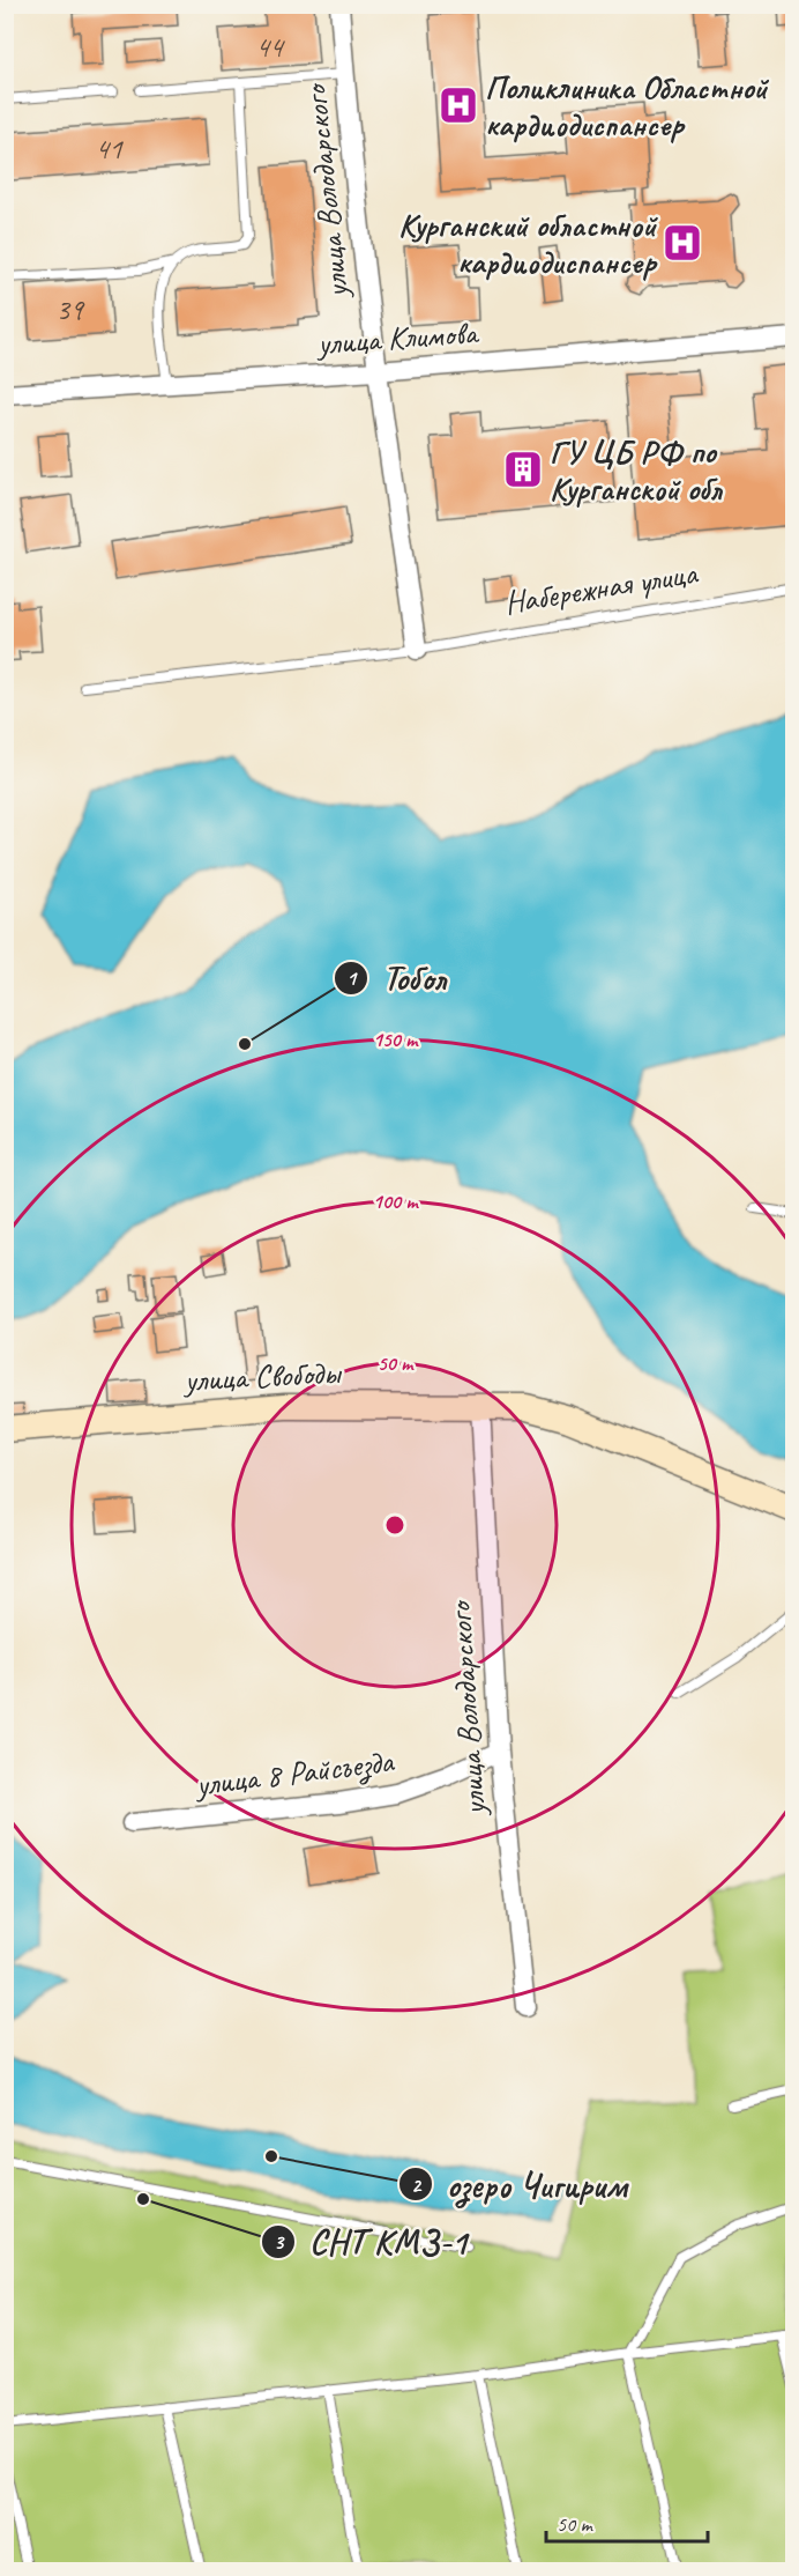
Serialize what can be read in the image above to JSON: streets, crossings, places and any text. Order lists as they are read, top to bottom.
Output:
{
  "streets": {
    "street": [
      "улица Володарского",
      "улица Климова",
      "улица Свободы",
      "улица 8 Райсъезда"
    ],
    "lane": ["Набережная улица"]
  },
  "crossings": [
    ["улица Володарского", "улица Климова"],
    ["улица Володарского", "улица Свободы"],
    ["улица Володарского", "улица 8 Райсъезда"]
  ],
  "places": {
    "hospital": ["Поликлиника Областной кардиодиспансер", "Курганский областной кардиодиспансер"],
    "building": ["ГУ ЦБ РФ по Курганской обл"],
    "other": ["Тобол", "озеро Чигирим", "СНТ КМЗ-1"]
  },
  "house_numbers": ["44", "41", "39"],
  "scale_bar": "50 m",
  "rings": ["150 m", "100 m", "50 m"]
}
